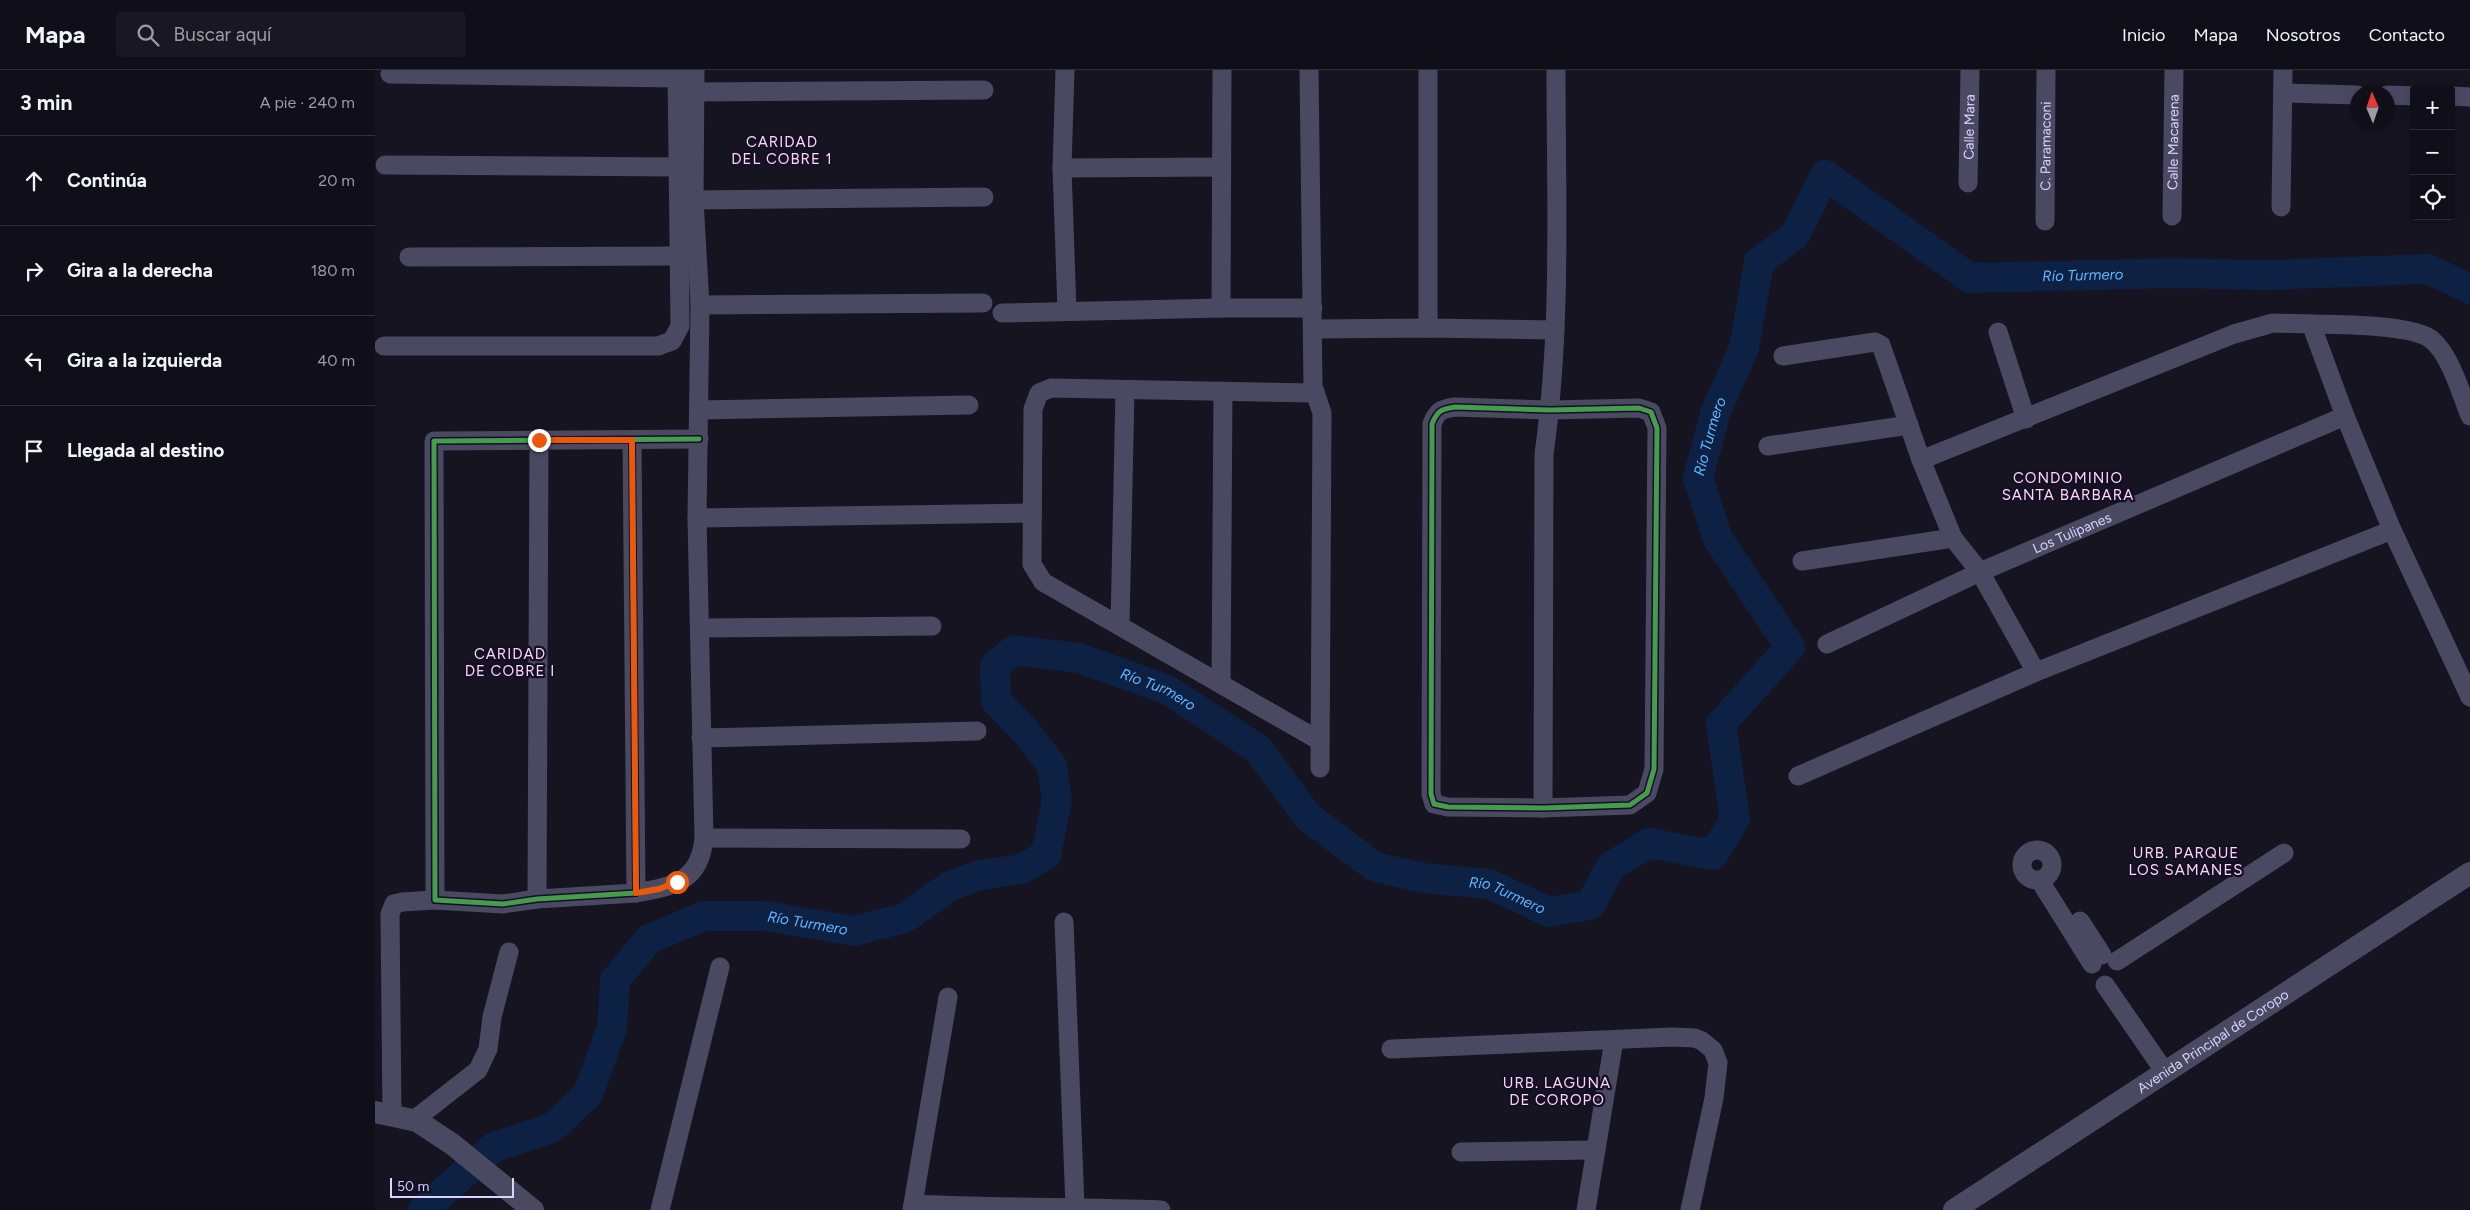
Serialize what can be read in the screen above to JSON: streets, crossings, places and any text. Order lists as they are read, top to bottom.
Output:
{
  "streets": {
    "street": [
      "Calle Mara",
      "Calle Macarena",
      "C. Paramaconi",
      "Los Tulipanes",
      "Avenida Principal de Coropo"
    ]
  },
  "districts": [
    "CARIDAD DEL COBRE 1",
    "CONDOMINIO SANTA BARBARA",
    "CARIDAD DE COBRE I",
    "URB. PARQUE LOS SAMANES",
    "URB. LAGUNA DE COROPO"
  ],
  "water": ["Río Turmero"],
  "scale_bar": "50 m",
  "north": "top",
  "page": {
    "header": "Mapa",
    "search": "Buscar aquí",
    "nav": [
      "Inicio",
      "Mapa",
      "Nosotros",
      "Contacto"
    ],
    "heading": ["3 min", "A pie · 240 m"],
    "map_buttons": ["+", "−"],
    "list": [
      ["Continúa", "20 m"],
      ["Gira a la derecha", "180 m"],
      ["Gira a la izquierda", "40 m"],
      "Llegada al destino"
    ],
    "scale": "50 m"
  }
}
